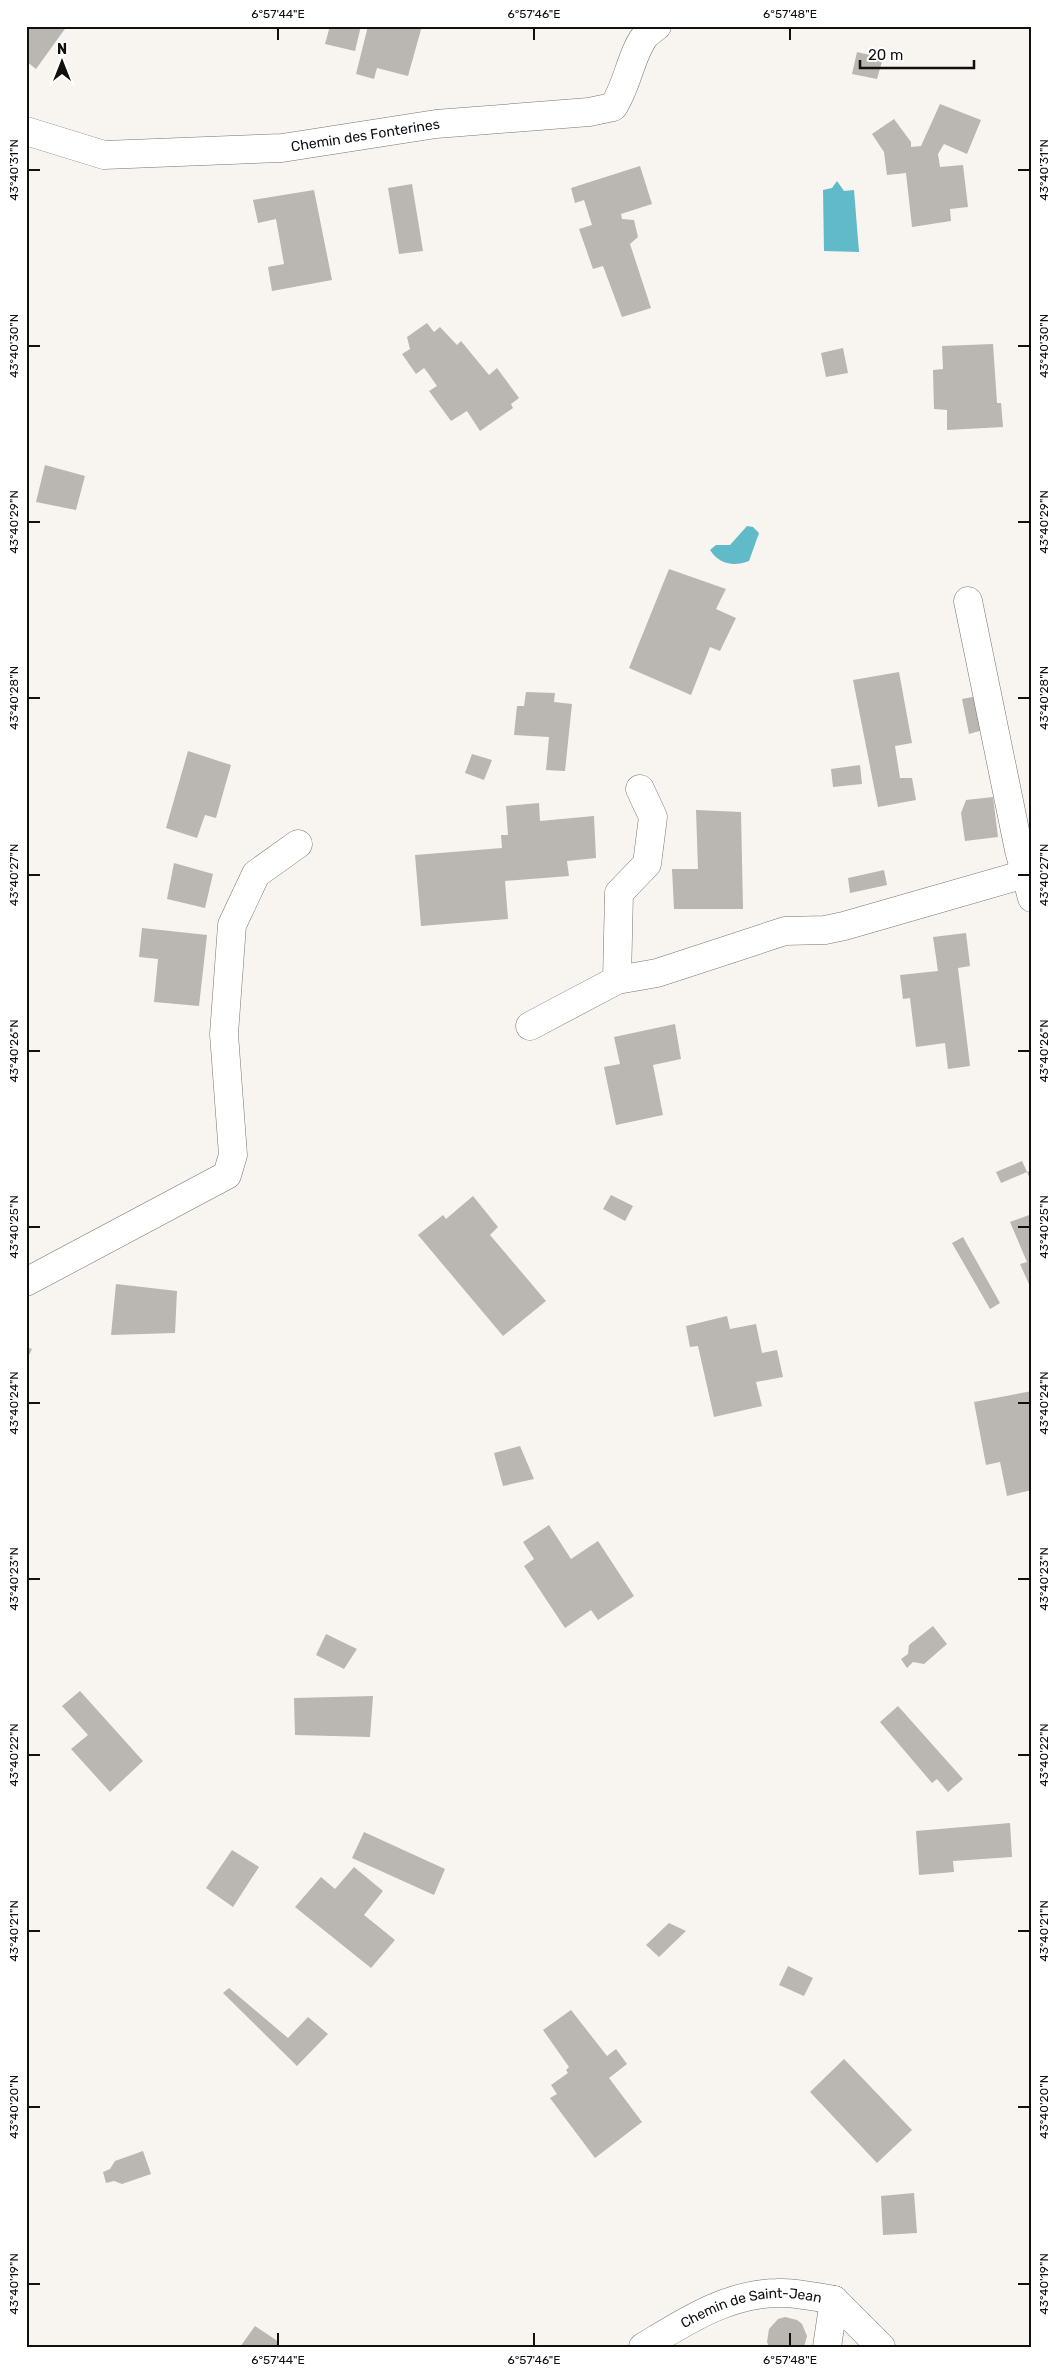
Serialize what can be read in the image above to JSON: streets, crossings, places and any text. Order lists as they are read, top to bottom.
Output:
{
  "streets": {
    "street": ["Chemin des Fonterines", "Chemin de Saint-Jean"]
  },
  "scale_bar": "20 m",
  "north": "top",
  "coordinates": [
    "6°57'44\"E",
    "6°57'46\"E",
    "6°57'48\"E",
    "43°40'31\"N",
    "43°40'30\"N",
    "43°40'29\"N",
    "43°40'28\"N",
    "43°40'27\"N",
    "43°40'26\"N",
    "43°40'25\"N",
    "43°40'24\"N",
    "43°40'23\"N",
    "43°40'22\"N",
    "43°40'21\"N",
    "43°40'20\"N",
    "43°40'19\"N"
  ]
}
